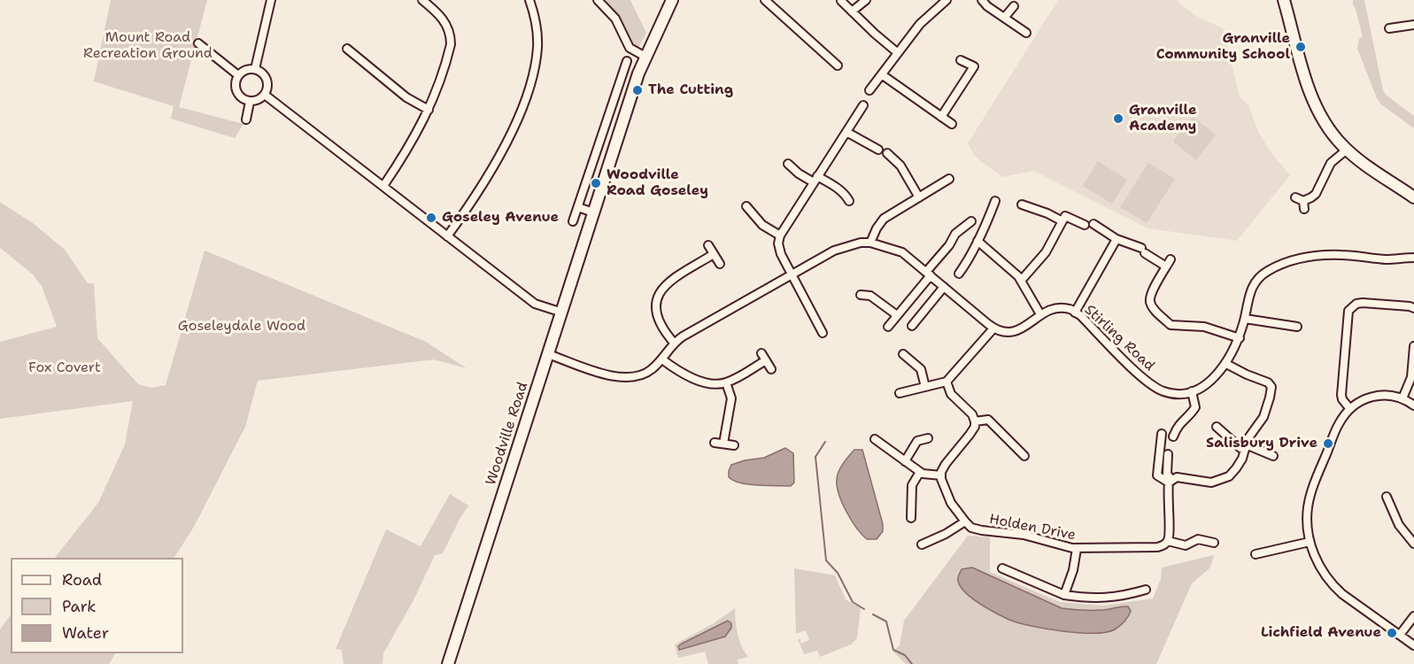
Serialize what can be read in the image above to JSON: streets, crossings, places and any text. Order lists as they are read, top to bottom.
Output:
{
  "streets": {
    "main road": ["Woodville Road"],
    "street": ["Stirling Road", "Holden Drive"]
  },
  "parks": ["Mount Road Recreation Ground", "Goseleydale Wood", "Fox Covert"],
  "places": [
    "Granville Community School",
    "The Cutting",
    "Granville Academy",
    "Woodville Road Goseley",
    "Goseley Avenue",
    "Salisbury Drive",
    "Lichfield Avenue"
  ],
  "legend": ["Road", "Park", "Water"]
}
